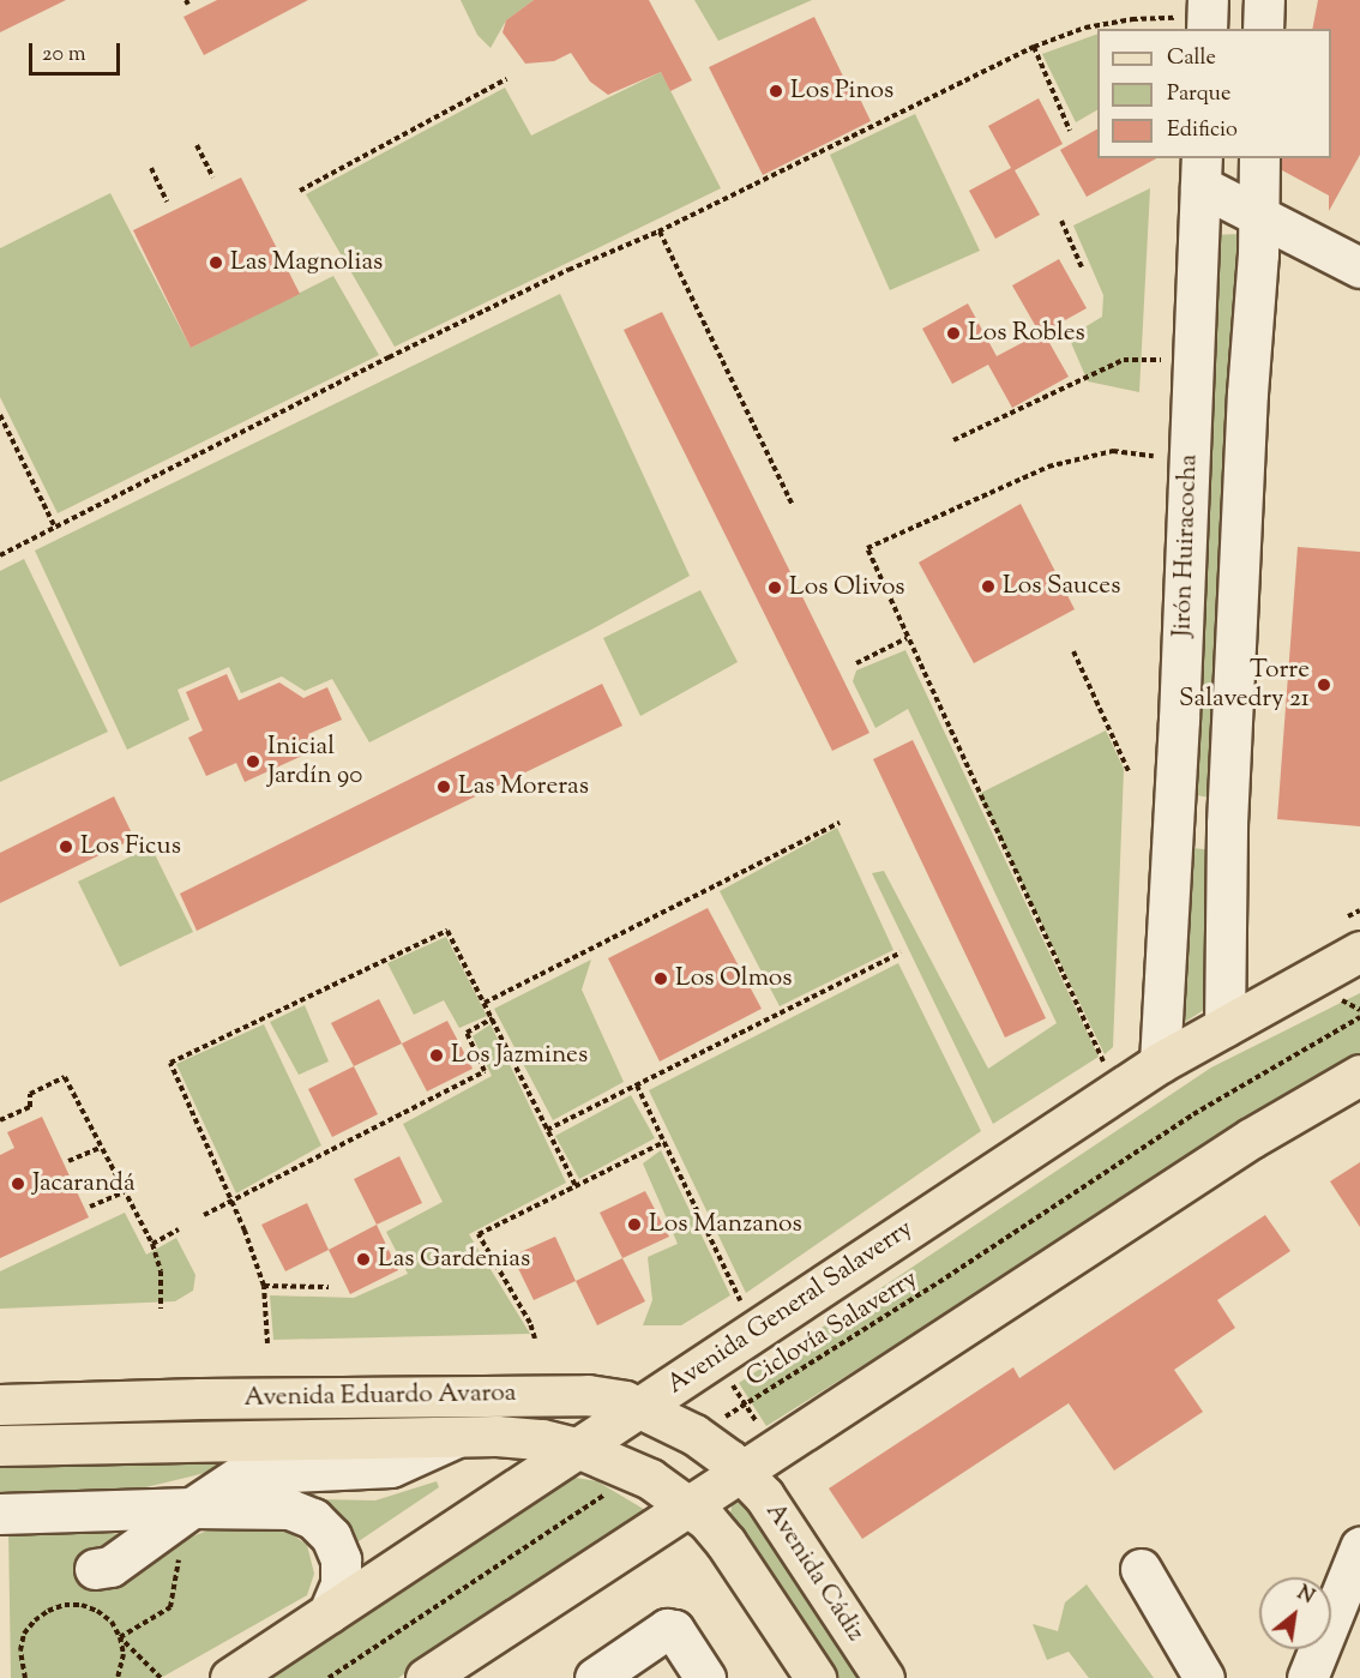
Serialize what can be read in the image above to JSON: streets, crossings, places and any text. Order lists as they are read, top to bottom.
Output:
{
  "streets": {
    "main road": ["Avenida General Salaverry", "Avenida Eduardo Avaroa", "Avenida Cádiz"],
    "street": ["Jirón Huiracocha"],
    "path": ["Ciclovía Salaverry"]
  },
  "crossings": [
    ["Jirón Huiracocha", "Avenida General Salaverry"],
    ["Avenida General Salaverry", "Avenida Eduardo Avaroa"],
    ["Ciclovía Salaverry", "Avenida Eduardo Avaroa"],
    ["Avenida Eduardo Avaroa", "Avenida Cádiz"]
  ],
  "places": [
    "Los Pinos",
    "Las Magnolias",
    "Los Robles",
    "Los Sauces",
    "Los Olivos",
    "Torre Salavedry 21",
    "Inicial Jardín 90",
    "Las Moreras",
    "Los Ficus",
    "Los Olmos",
    "Los Jazmines",
    "Jacarandá",
    "Los Manzanos",
    "Las Gardenias"
  ],
  "legend": ["Calle", "Parque", "Edificio"],
  "scale_bar": "20 m",
  "north": "top right"
}
